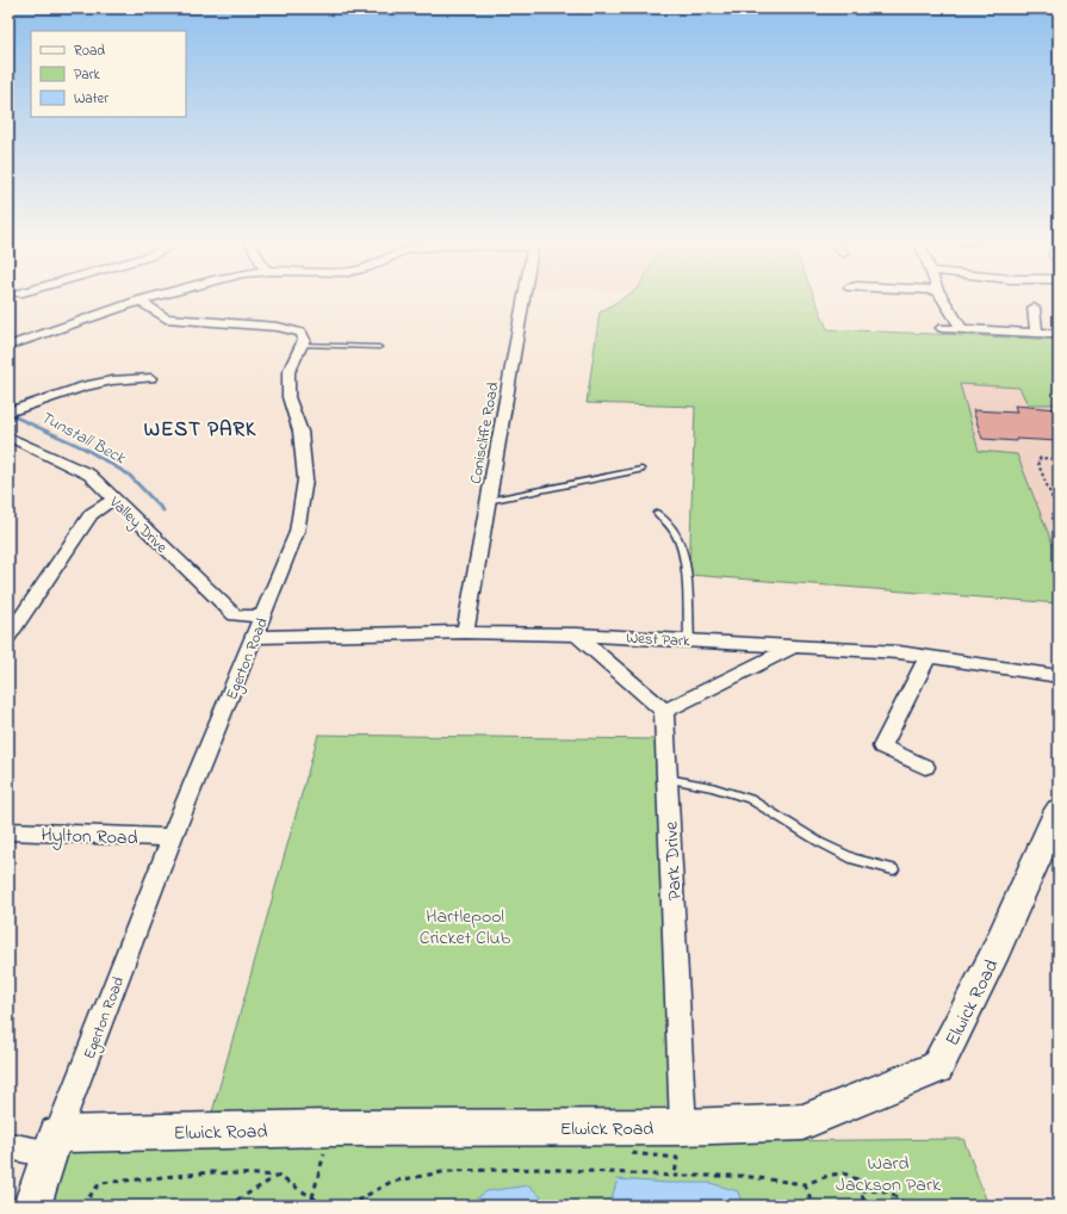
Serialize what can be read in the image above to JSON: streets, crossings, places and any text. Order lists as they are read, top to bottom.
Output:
{
  "streets": {
    "street": [
      "Coniscliffe Road",
      "Valley Drive",
      "West Park",
      "Egerton Road",
      "Hylton Road",
      "Park Drive",
      "Elwick Road"
    ]
  },
  "crossings": [
    ["Coniscliffe Road", "West Park"],
    ["Valley Drive", "West Park"],
    ["Valley Drive", "Egerton Road"],
    ["West Park", "Egerton Road"],
    ["Egerton Road", "Hylton Road"],
    ["Egerton Road", "Elwick Road"],
    ["Park Drive", "Elwick Road"]
  ],
  "districts": ["WEST PARK"],
  "water": ["Tunstall Beck"],
  "parks": ["Hartlepool Cricket Club", "Ward Jackson Park"],
  "legend": ["Road", "Park", "Water"]
}
